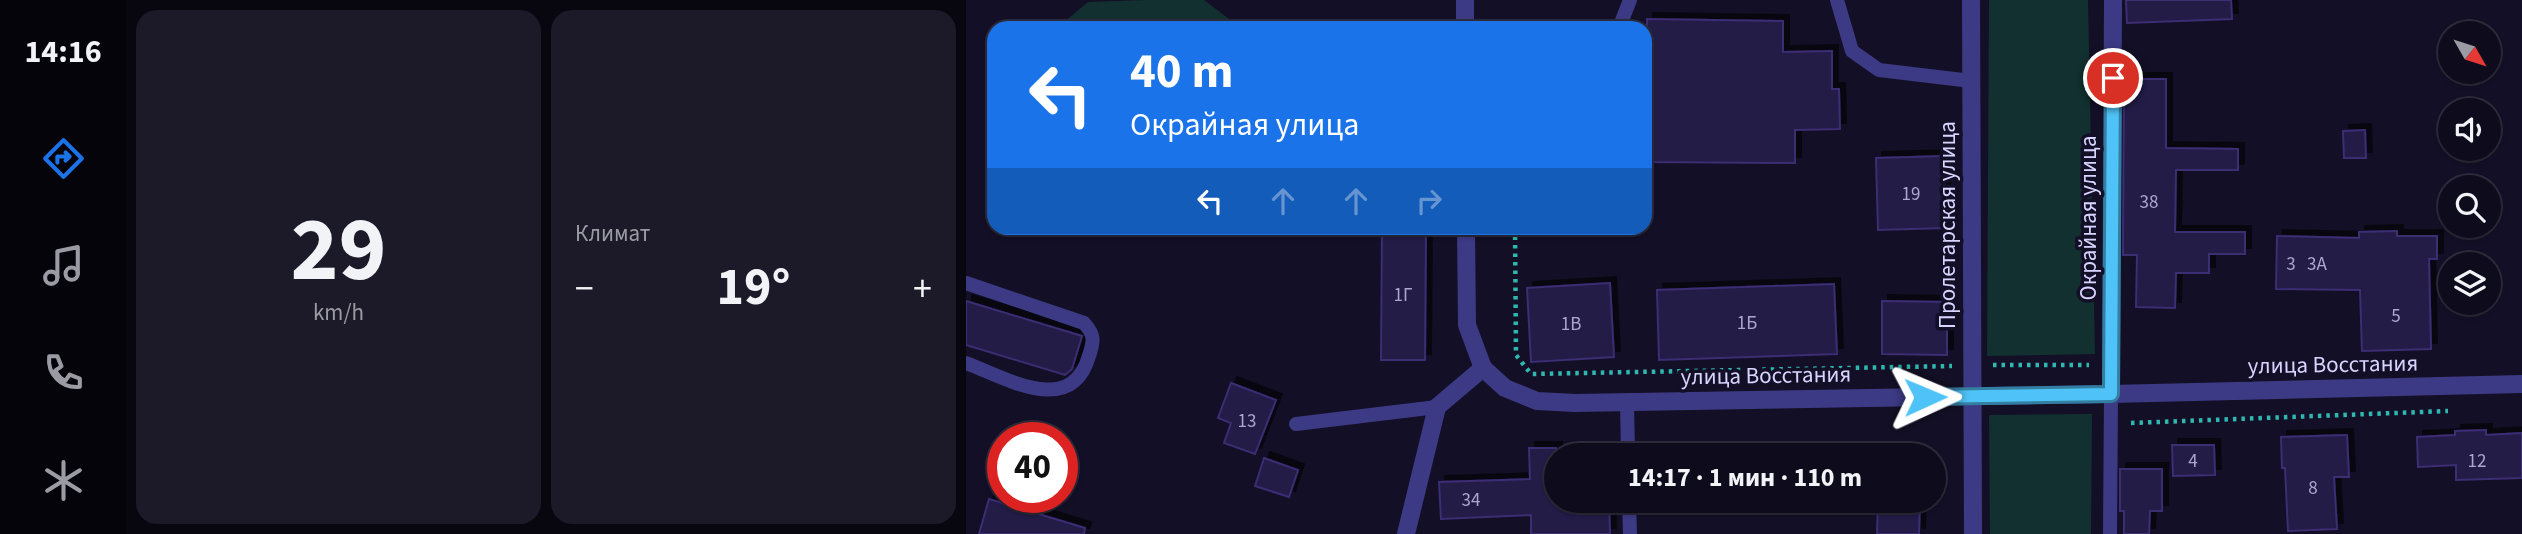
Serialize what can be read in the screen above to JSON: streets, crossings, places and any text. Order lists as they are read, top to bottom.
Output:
{
  "streets": {
    "street": ["Окрайная улица", "Пролетарская улица", "улица Восстания"]
  },
  "crossings": [
    ["Окрайная улица", "улица Восстания"],
    ["Пролетарская улица", "улица Восстания"]
  ],
  "house_numbers": [
    "19",
    "38",
    "3",
    "3А",
    "1Г",
    "5",
    "1Б",
    "1В",
    "13",
    "4",
    "12",
    "8",
    "34"
  ],
  "north": "bottom right",
  "page": {
    "tabs": "14:16",
    "tile": [
      ["29", "km/h"],
      "Климат"
    ],
    "turn": ["40 m", "Окрайная улица"],
    "heat": ["−", "19°", "+"],
    "limit": "40",
    "trip": "14:17 · 1 мин · 110 m"
  }
}
